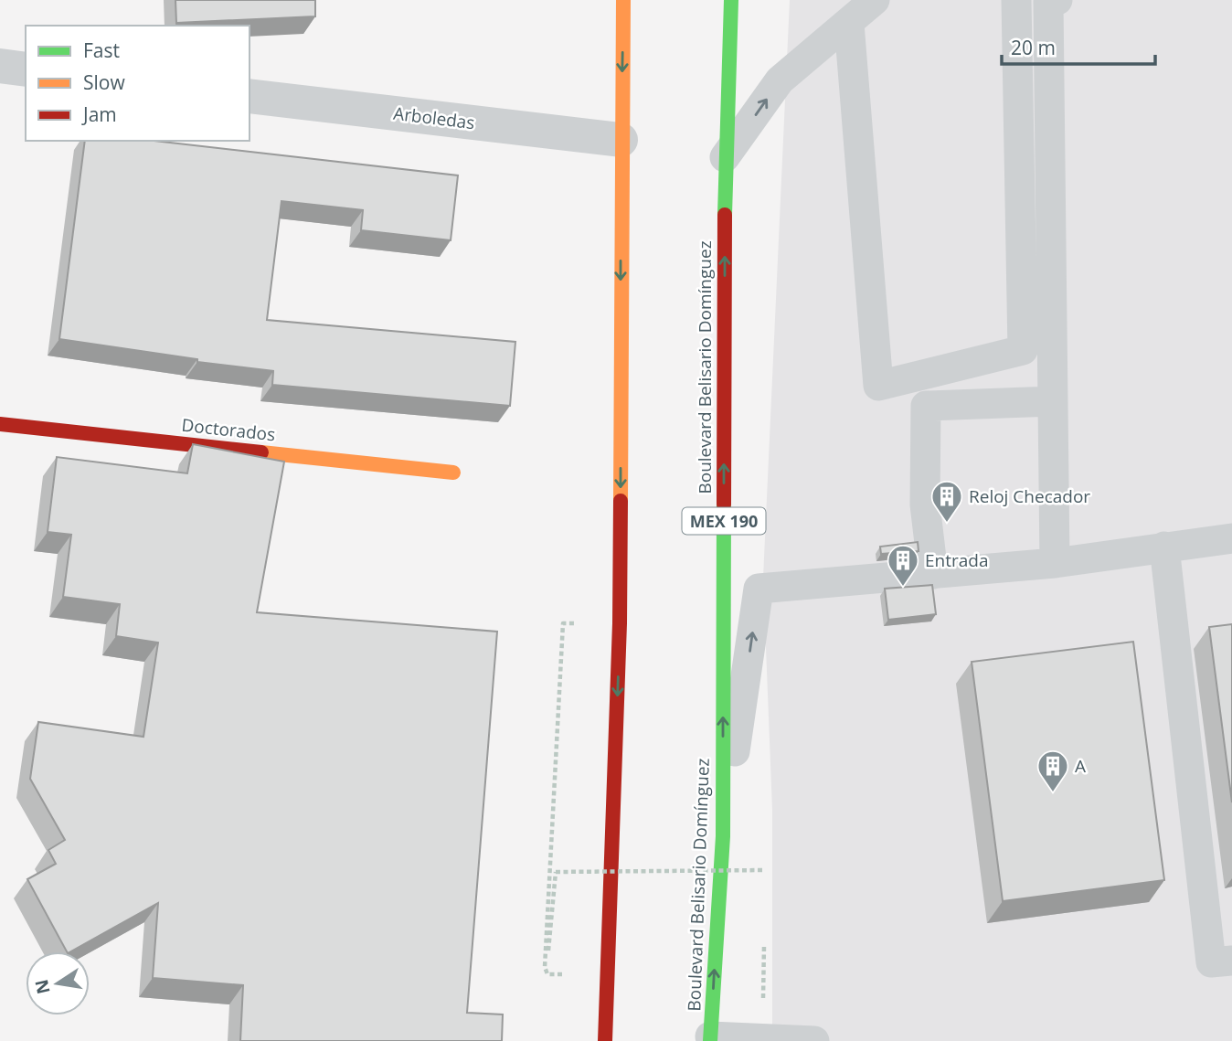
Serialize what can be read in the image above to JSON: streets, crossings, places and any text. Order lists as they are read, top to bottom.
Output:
{
  "streets": {
    "main road": ["Boulevard Belisario Domínguez", "Doctorados", "MEX 190"],
    "street": ["Arboledas"]
  },
  "places": {
    "building": ["Reloj Checador", "Entrada", "A"]
  },
  "legend": ["Fast", "Slow", "Jam"],
  "scale_bar": "20 m",
  "north": "left"
}
